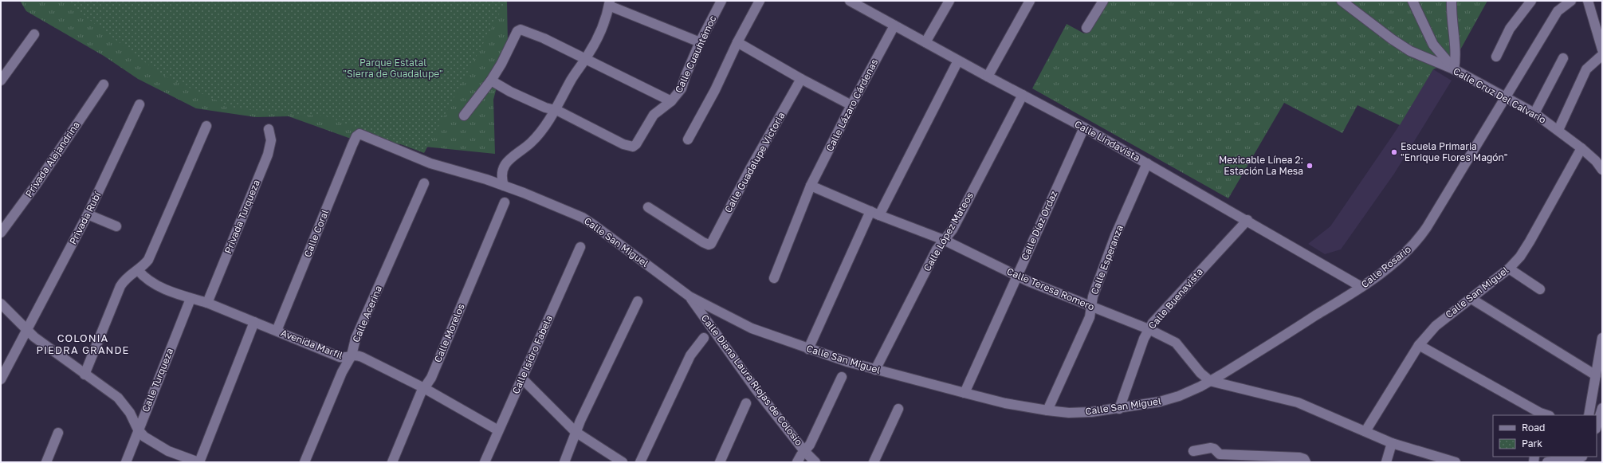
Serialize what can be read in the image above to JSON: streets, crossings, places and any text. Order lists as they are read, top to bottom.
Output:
{
  "streets": {
    "street": [
      "Calle Cuauhtémoc",
      "Calle Cruz Del Calvario",
      "Calle Lázaro Cárdenas",
      "Calle Lindavista",
      "Privada Alejandrina",
      "Calle Guadalupe Victoria",
      "Privada Turqueza",
      "Privada Rubí",
      "Calle Díaz Ordaz",
      "Calle López Mateos",
      "Calle Coral",
      "Calle San Miguel",
      "Calle Esperanza",
      "Calle Rosario",
      "Calle Teresa Romero",
      "Calle Buenavista",
      "Calle Acerina",
      "Calle Morelos",
      "Avenida Marfil",
      "Calle Isidro Fabela",
      "Calle Turqueza",
      "Calle Diana Laura Riojas de Colosio"
    ]
  },
  "crossings": [
    ["Calle Cruz Del Calvario", "Calle San Miguel"],
    ["Calle Cruz Del Calvario", "Calle Rosario"],
    ["Calle Lázaro Cárdenas", "Calle Lindavista"],
    ["Calle Lindavista", "Calle Díaz Ordaz"],
    ["Calle Lindavista", "Calle López Mateos"],
    ["Calle Lindavista", "Calle Esperanza"],
    ["Calle Lindavista", "Calle Rosario"],
    ["Calle Lindavista", "Calle Buenavista"],
    ["Privada Turqueza", "Avenida Marfil"],
    ["Calle Díaz Ordaz", "Calle San Miguel"],
    ["Calle Díaz Ordaz", "Calle Teresa Romero"],
    ["Calle López Mateos", "Calle San Miguel"],
    ["Calle López Mateos", "Calle Teresa Romero"],
    ["Calle Coral", "Calle San Miguel"],
    ["Calle Coral", "Avenida Marfil"],
    ["Calle San Miguel", "Calle Esperanza"],
    ["Calle San Miguel", "Calle Rosario"],
    ["Calle San Miguel", "Calle Teresa Romero"],
    ["Calle San Miguel", "Calle Buenavista"],
    ["Calle San Miguel", "Calle Diana Laura Riojas de Colosio"],
    ["Calle Esperanza", "Calle Teresa Romero"],
    ["Calle Rosario", "Calle Teresa Romero"],
    ["Calle Teresa Romero", "Calle Buenavista"],
    ["Calle Acerina", "Avenida Marfil"],
    ["Calle Morelos", "Avenida Marfil"],
    ["Avenida Marfil", "Calle Isidro Fabela"],
    ["Avenida Marfil", "Calle Turqueza"]
  ],
  "districts": ["COLONIA PIEDRA GRANDE"],
  "parks": ["Parque Estatal \"Sierra de Guadalupe\""],
  "places": ["Escuela Primaria \"Enrique Flores Magón\"", "Mexicable Línea 2: Estación La Mesa"],
  "legend": ["Road", "Park"]
}
